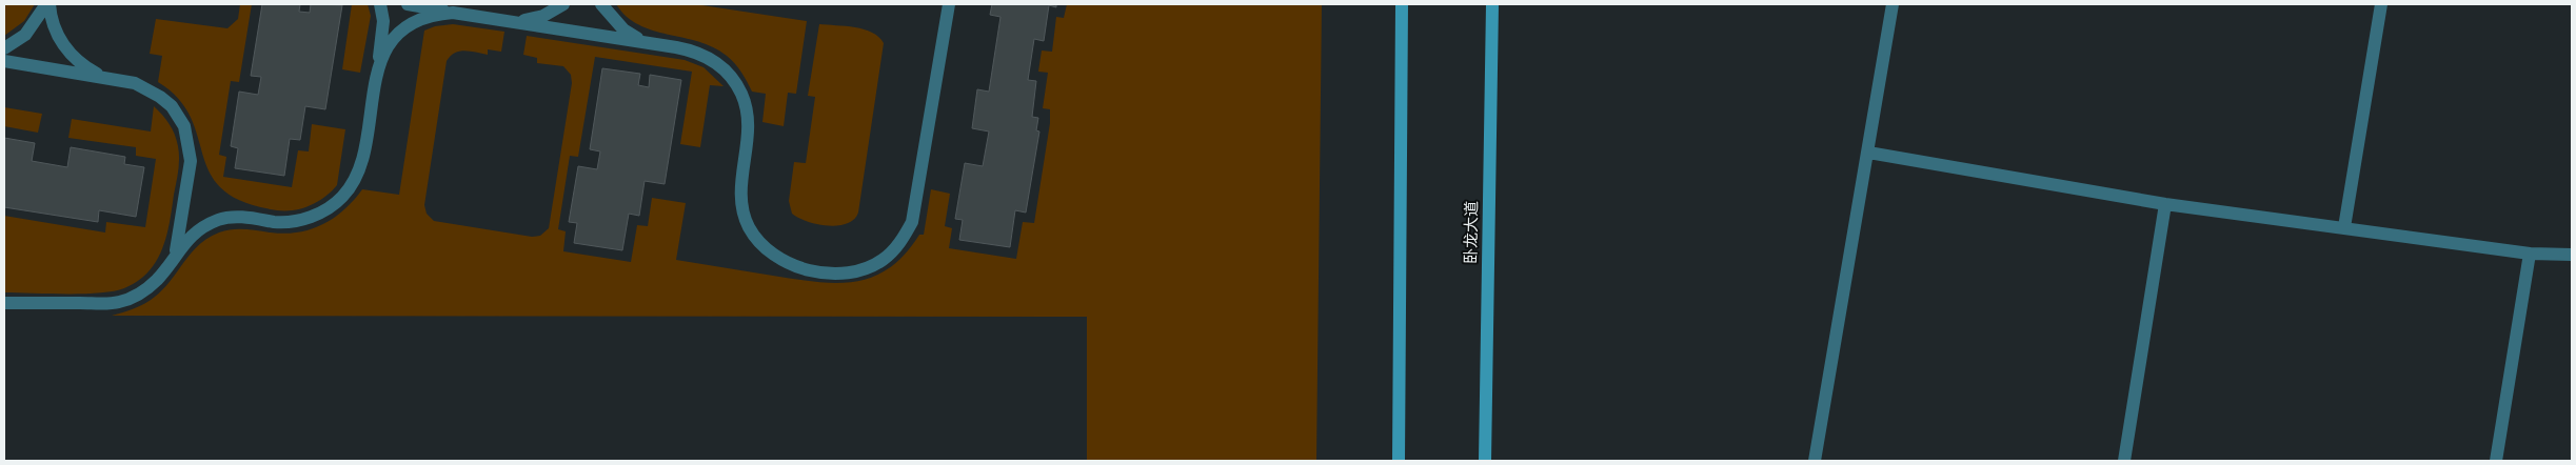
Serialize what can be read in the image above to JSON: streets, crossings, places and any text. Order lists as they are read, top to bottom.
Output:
{
  "streets": {
    "main road": ["卧龙大道"]
  }
}
